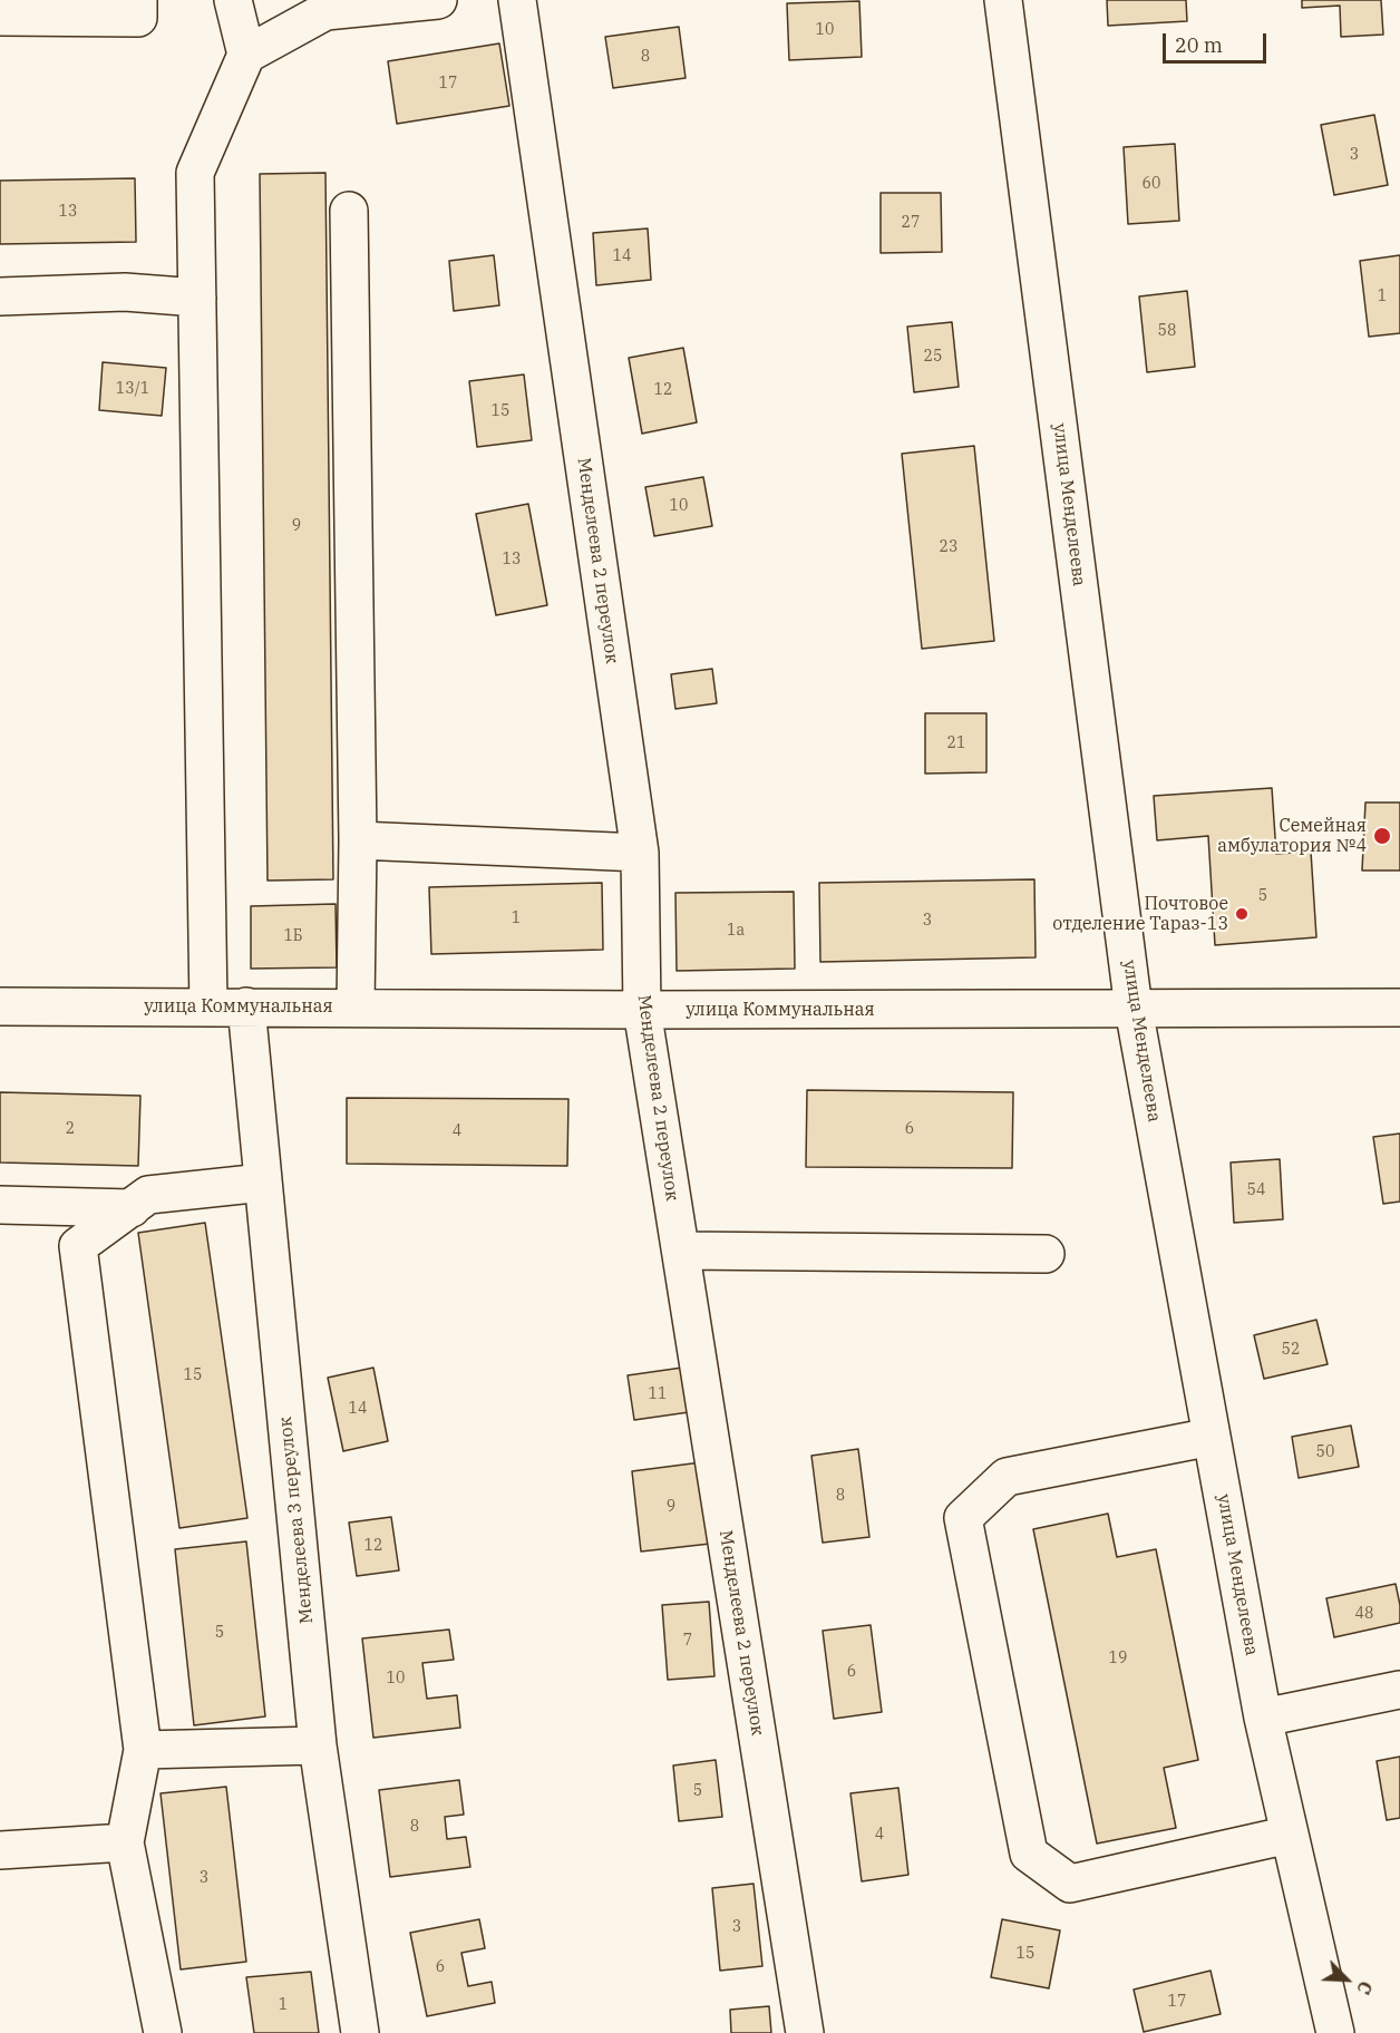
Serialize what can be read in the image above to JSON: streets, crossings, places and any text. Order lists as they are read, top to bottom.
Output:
{
  "streets": {
    "street": [
      "улица Менделеева",
      "Менделеева 2 переулок",
      "улица Коммунальная",
      "Менделеева 3 переулок"
    ]
  },
  "crossings": [
    ["улица Менделеева", "улица Коммунальная"],
    ["Менделеева 2 переулок", "улица Коммунальная"],
    ["улица Коммунальная", "Менделеева 3 переулок"]
  ],
  "places": ["Семейная амбулатория №4", "Почтовое отделение Тараз-13"],
  "house_numbers": [
    "10",
    "8",
    "17",
    "3",
    "60",
    "13",
    "27",
    "14",
    "1",
    "58",
    "25",
    "13/1",
    "12",
    "15",
    "10",
    "9",
    "23",
    "13",
    "21",
    "5",
    "1",
    "3",
    "1а",
    "1Б",
    "2",
    "6",
    "4",
    "54",
    "52",
    "15",
    "11",
    "14",
    "50",
    "8",
    "9",
    "12",
    "48",
    "5",
    "7",
    "19",
    "6",
    "10",
    "5",
    "8",
    "4",
    "3",
    "3",
    "15",
    "6",
    "17",
    "1"
  ],
  "scale_bar": "20 m",
  "north": "bottom right"
}
